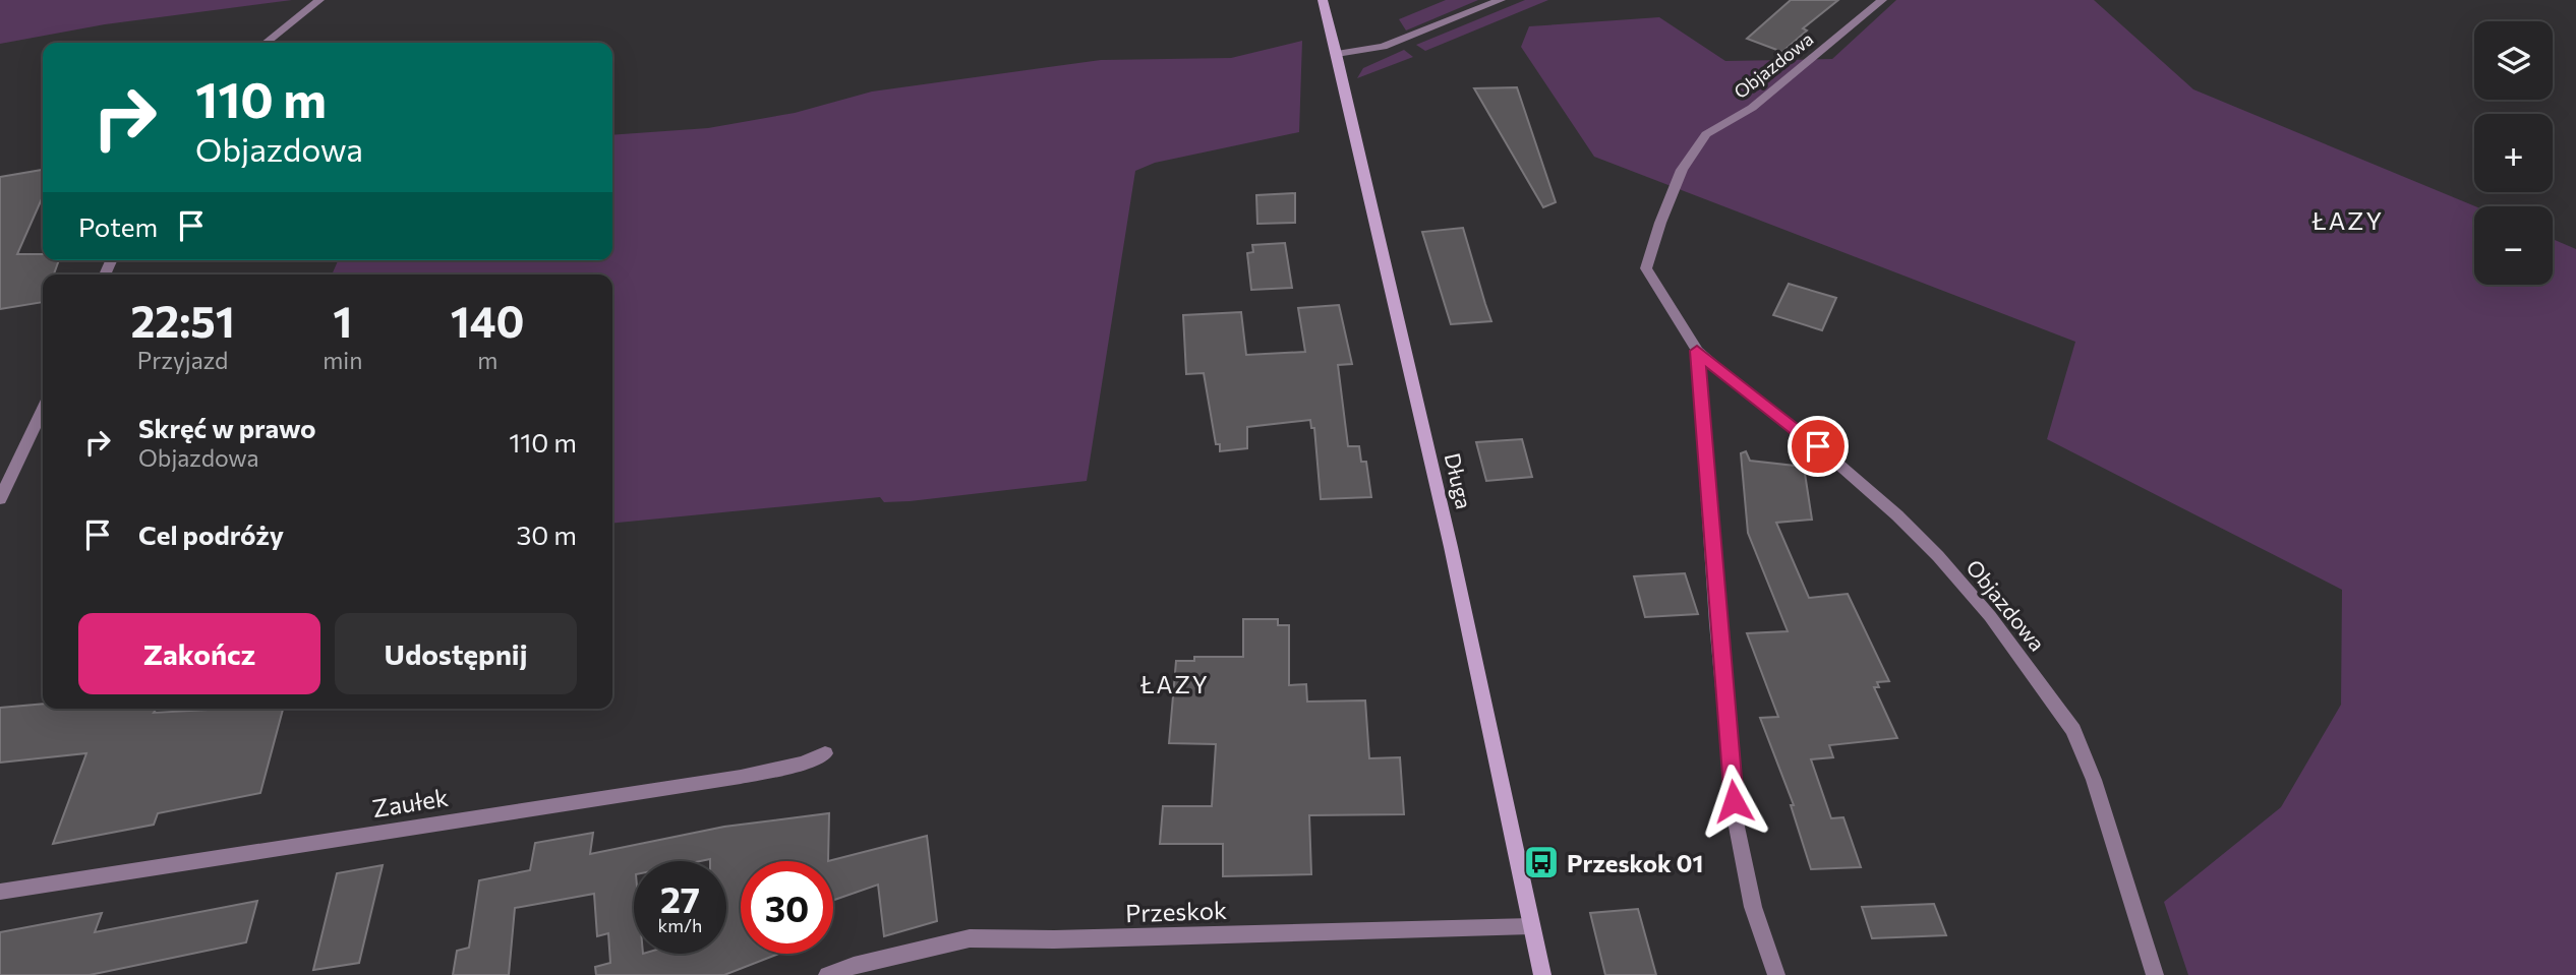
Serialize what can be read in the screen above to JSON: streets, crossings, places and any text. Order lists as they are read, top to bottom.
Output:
{
  "streets": {
    "street": [
      "Objazdowa",
      "Długa",
      "Zaułek",
      "Przeskok"
    ]
  },
  "crossings": [
    ["Długa", "Przeskok"]
  ],
  "districts": ["ŁAZY", "ŁAZY"],
  "places": {
    "bus stop": ["Przeskok 01"]
  },
  "page": {
    "map_buttons": ["+", "−"],
    "turn": ["110 m", "Objazdowa"],
    "then": "Potem",
    "eta": [
      "22:51",
      "Przyjazd",
      "1",
      "min",
      "140",
      "m"
    ],
    "list": [
      {
        "name": "Skręć w prawo",
        "note": "Objazdowa",
        "value": "110 m"
      },
      {
        "name": "Cel podróży",
        "value": "30 m"
      }
    ],
    "buttons": ["Zakończ", "Udostępnij"],
    "speed": "27 km/h",
    "limit": "30"
  }
}
